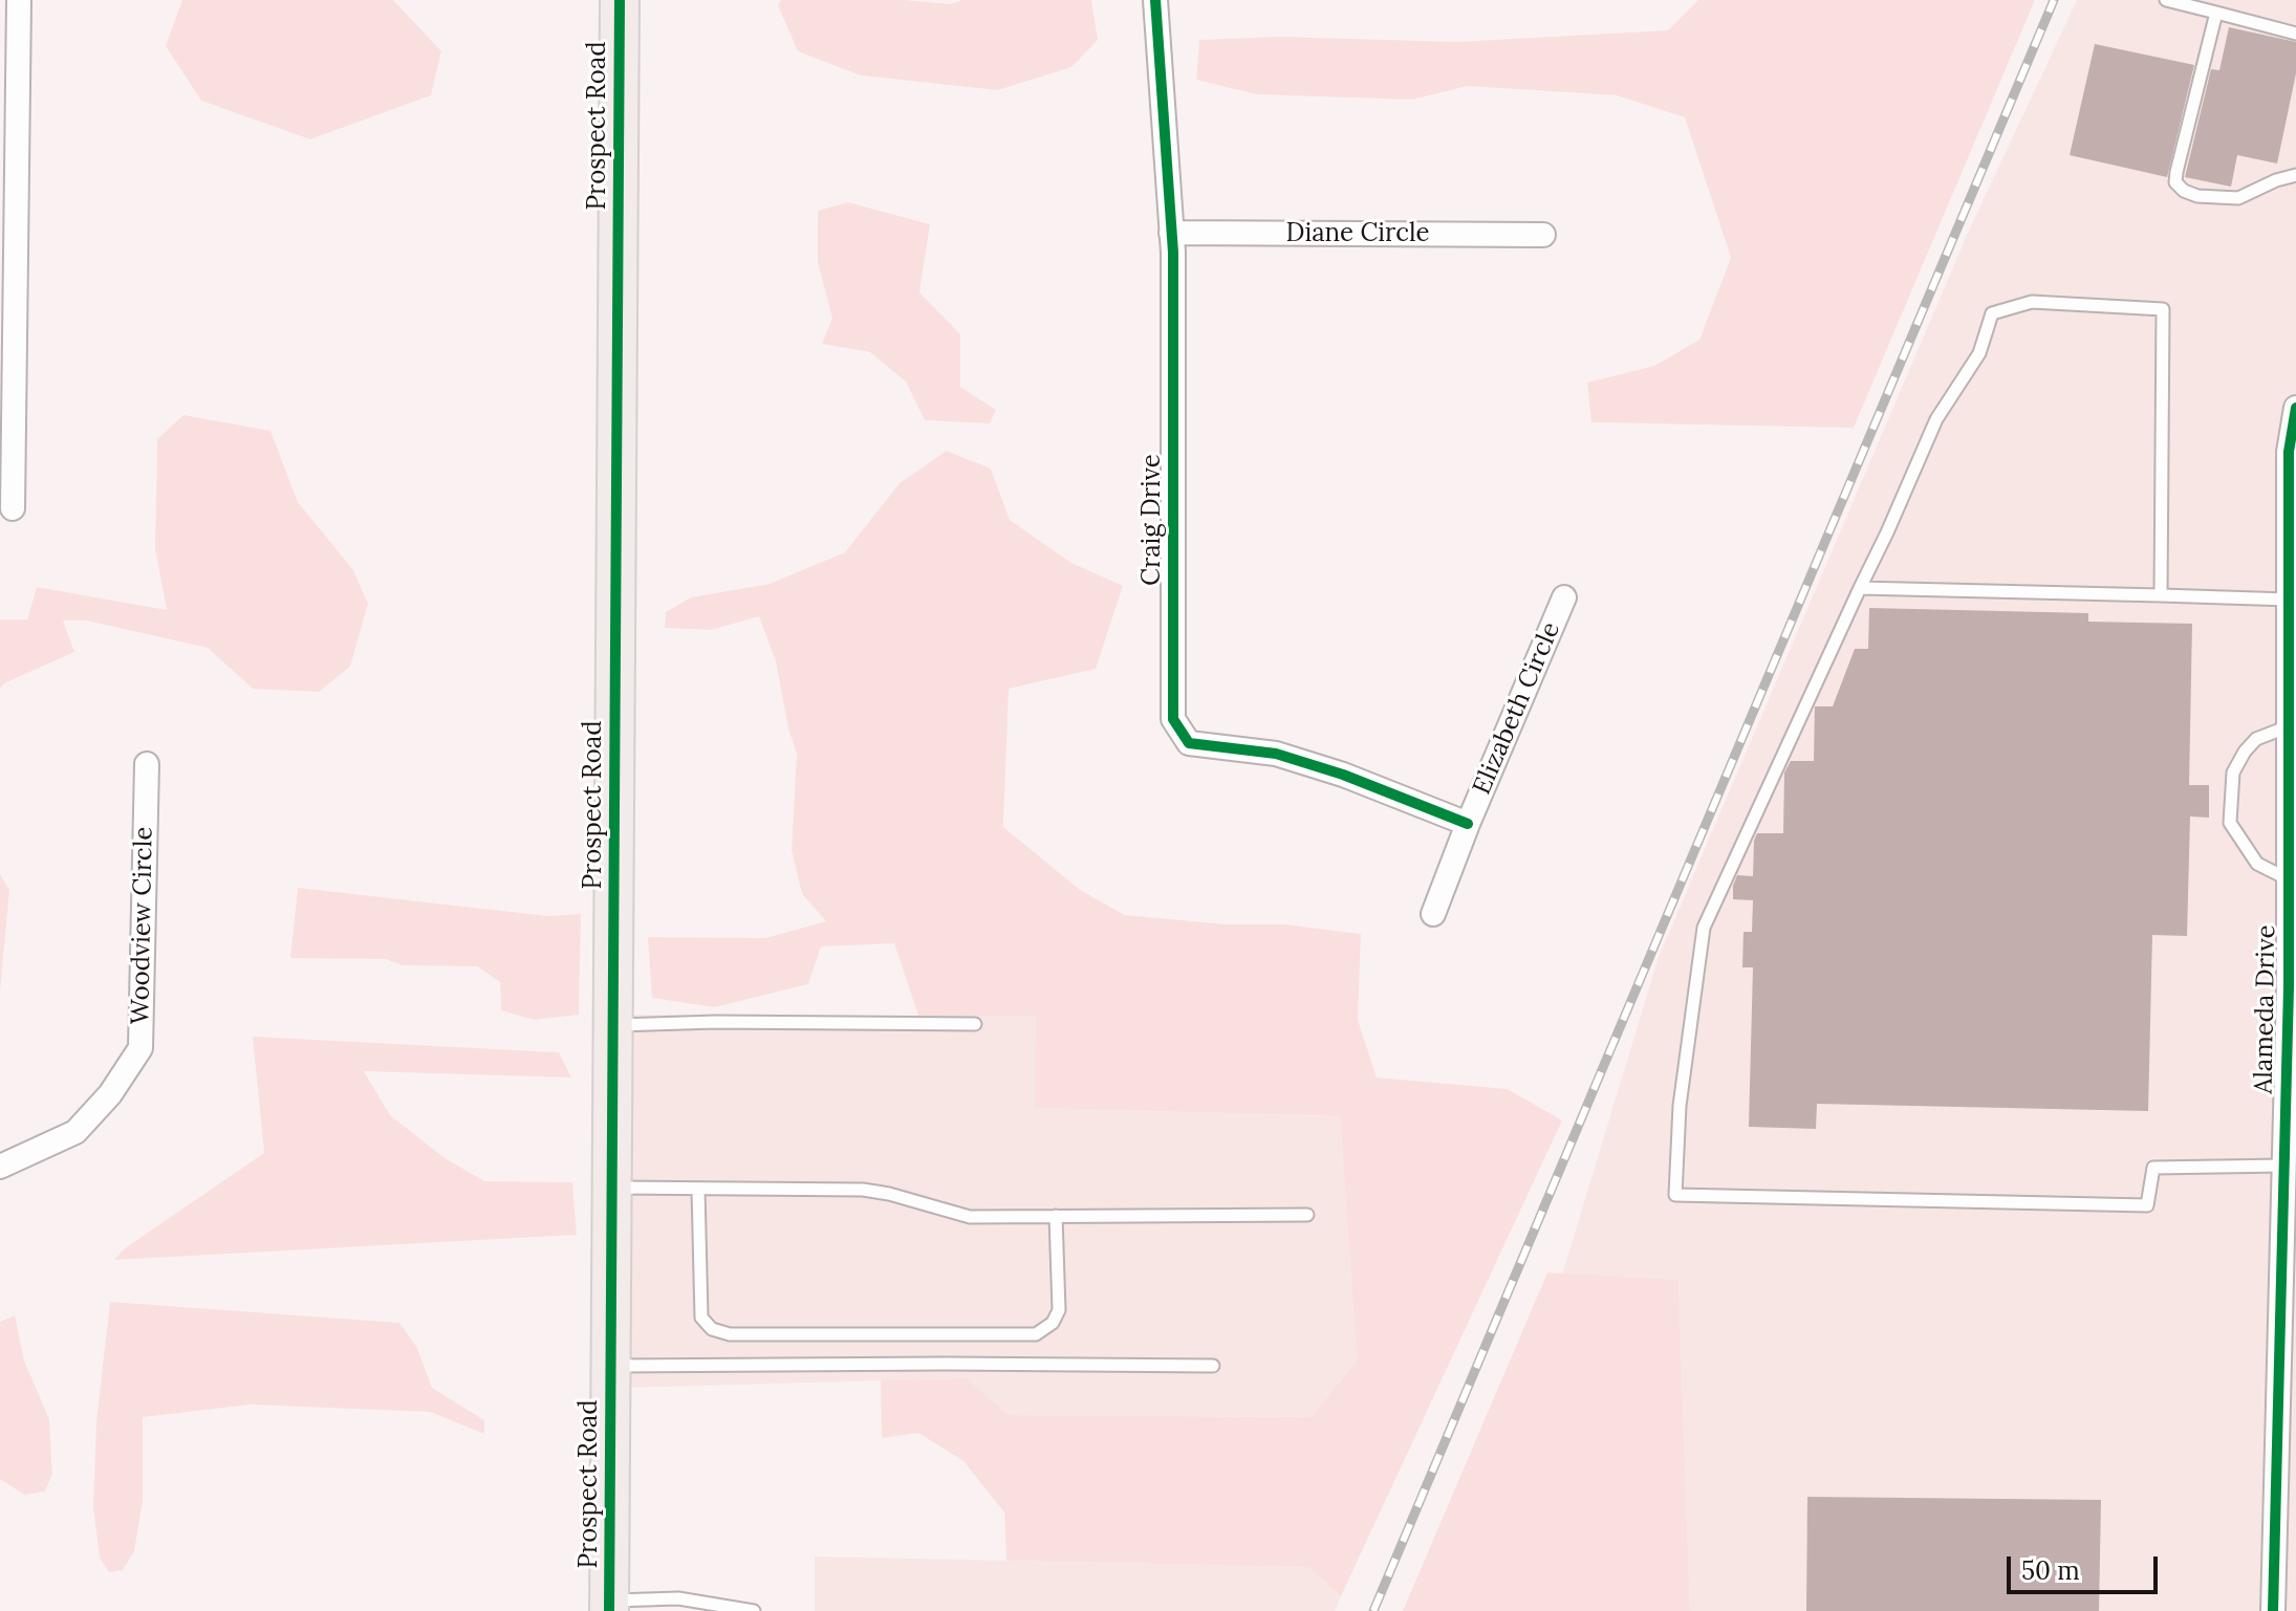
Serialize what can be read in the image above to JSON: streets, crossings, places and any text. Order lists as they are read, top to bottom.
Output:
{
  "streets": {
    "main road": ["Prospect Road"],
    "street": [
      "Diane Circle",
      "Craig Drive",
      "Elizabeth Circle",
      "Woodview Circle",
      "Alameda Drive"
    ]
  },
  "crossings": [
    ["Diane Circle", "Craig Drive"],
    ["Craig Drive", "Elizabeth Circle"]
  ],
  "scale_bar": "50 m"
}
